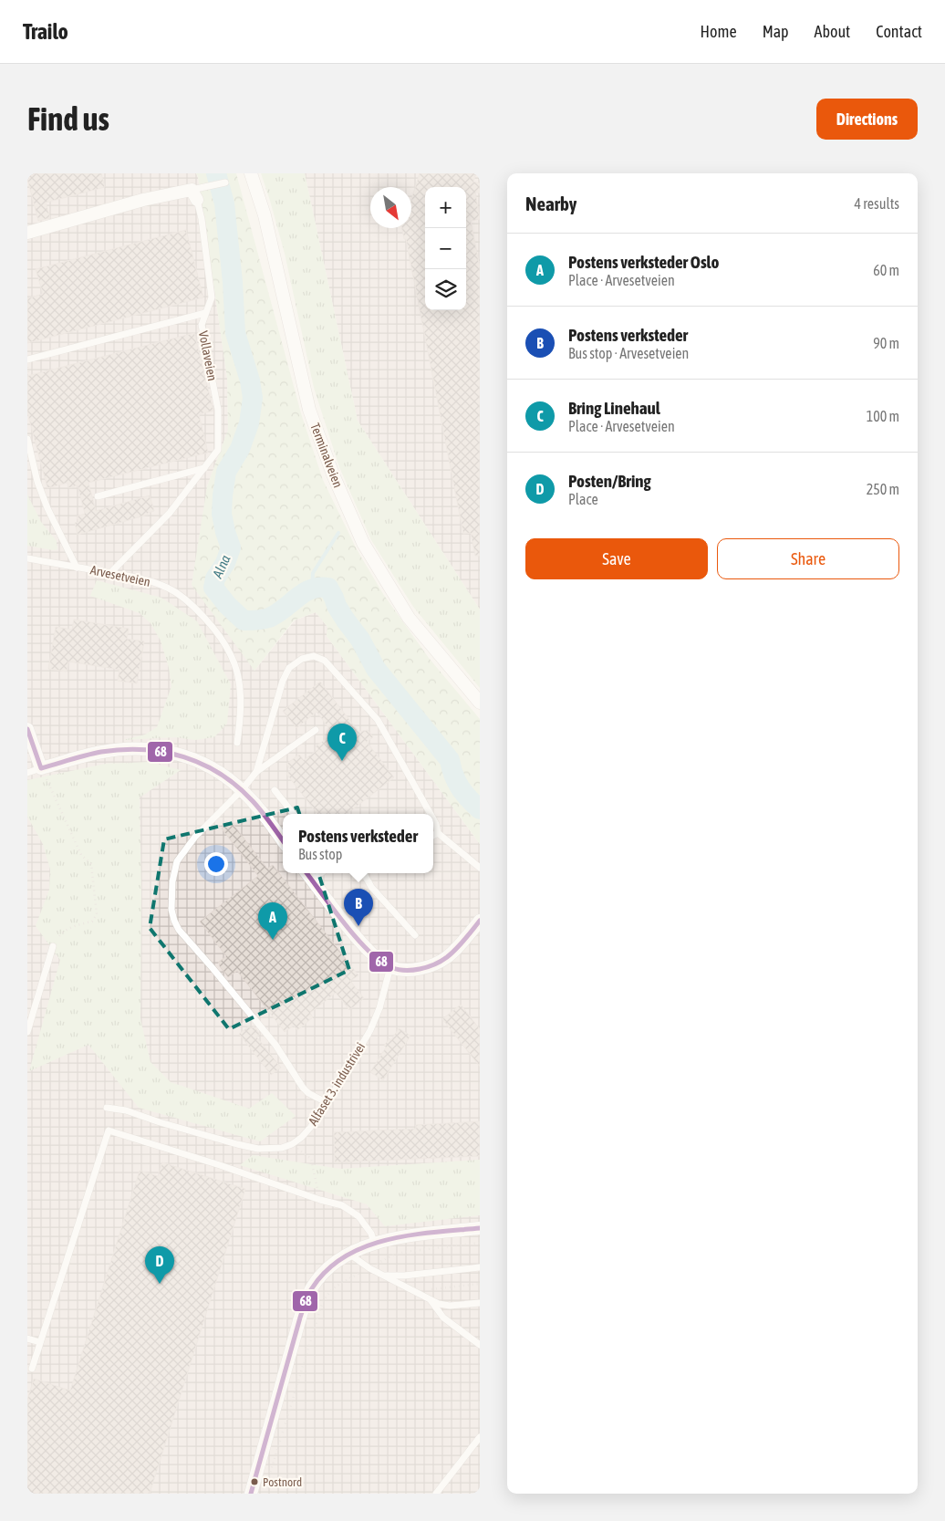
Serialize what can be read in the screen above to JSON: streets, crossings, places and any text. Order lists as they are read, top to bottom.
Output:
{
  "streets": {
    "street": ["Terminalveien"],
    "lane": ["Vollaveien", "Arvesetveien", "Alfaset 3. industrivei"]
  },
  "crossings": [
    ["Vollaveien", "Arvesetveien"]
  ],
  "water": ["Alna"],
  "places": ["Postnord"],
  "lines": ["transit line 68"],
  "north": "bottom right",
  "page": {
    "header": "Trailo",
    "nav": [
      "Home",
      "Map",
      "About",
      "Contact"
    ],
    "buttons": [
      "Directions",
      ["Save", "Share"]
    ],
    "title": "Find us",
    "heading": ["Nearby", "4 results"],
    "map_buttons": ["+", "−"],
    "list": [
      {
        "mark": "A",
        "name": "Postens verksteder Oslo",
        "note": "Place · Arvesetveien",
        "value": "60 m"
      },
      {
        "mark": "B",
        "name": "Postens verksteder",
        "note": "Bus stop · Arvesetveien",
        "value": "90 m"
      },
      {
        "mark": "C",
        "name": "Bring Linehaul",
        "note": "Place · Arvesetveien",
        "value": "100 m"
      },
      {
        "mark": "D",
        "name": "Posten/Bring",
        "note": "Place",
        "value": "250 m"
      }
    ],
    "pins": [
      "C",
      "B",
      "A",
      "D"
    ],
    "popup": ["Postens verksteder", "Bus stop"]
  }
}
